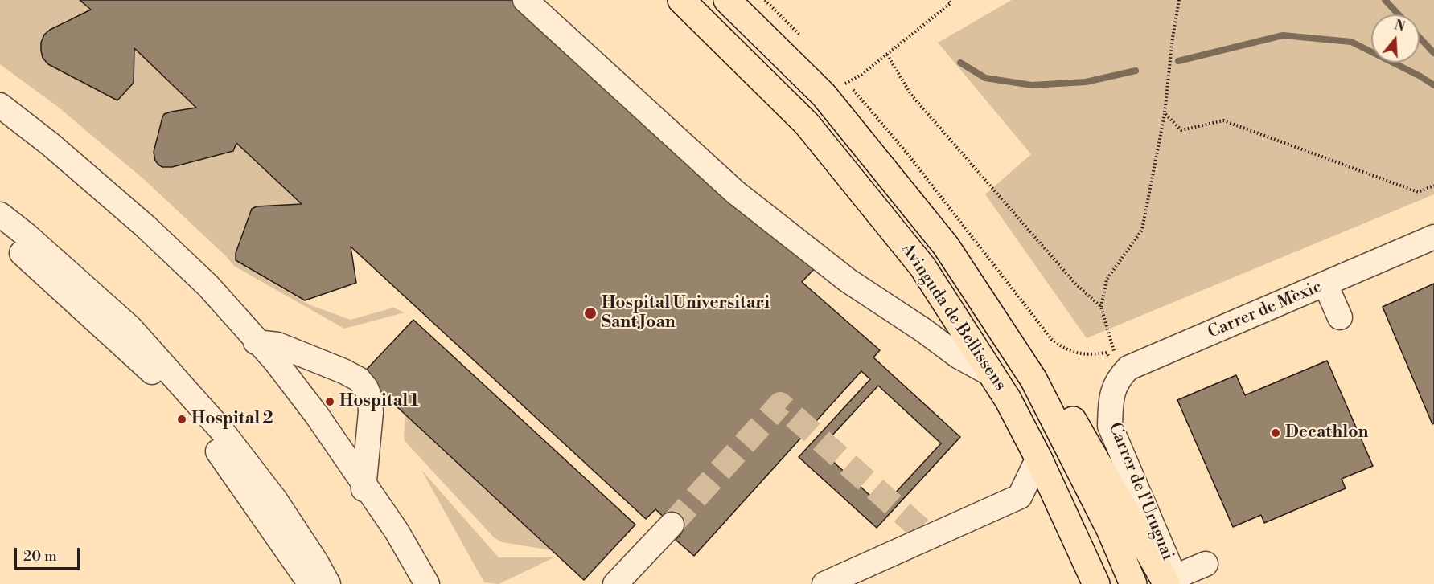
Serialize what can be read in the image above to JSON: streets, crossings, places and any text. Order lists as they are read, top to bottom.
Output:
{
  "streets": {
    "main road": ["Avinguda de Bellissens"],
    "street": ["Carrer de Mèxic", "Carrer de l'Uruguai"]
  },
  "crossings": [
    ["Carrer de Mèxic", "Carrer de l'Uruguai"]
  ],
  "places": [
    "Hospital Universitari Sant Joan",
    "Hospital 1",
    "Hospital 2",
    "Decathlon"
  ],
  "scale_bar": "20 m",
  "north": "top"
}
